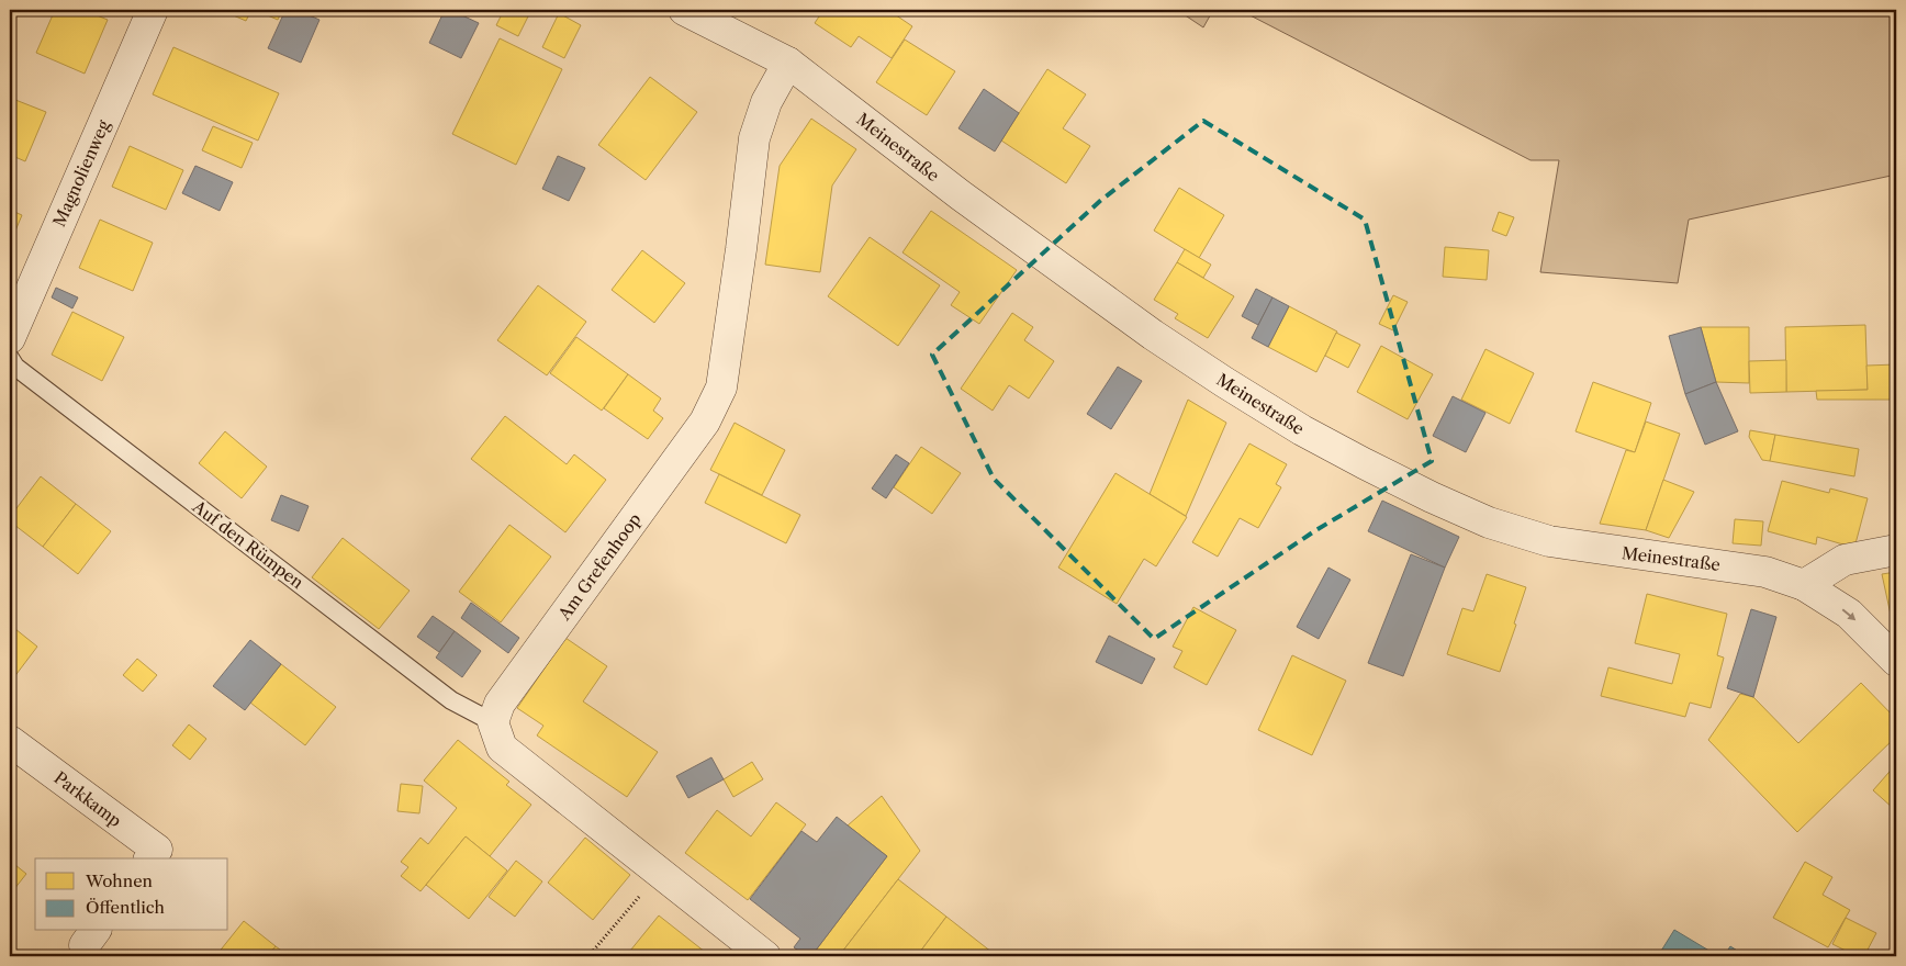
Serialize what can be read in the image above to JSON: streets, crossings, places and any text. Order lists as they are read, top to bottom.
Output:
{
  "streets": {
    "street": [
      "Meinestraße",
      "Magnolienweg",
      "Am Grefenhoop",
      "Parkkamp"
    ],
    "lane": ["Auf den Rümpen"]
  },
  "crossings": [
    ["Meinestraße", "Am Grefenhoop"],
    ["Auf den Rümpen", "Am Grefenhoop"]
  ],
  "legend": ["Wohnen", "Öffentlich"]
}
